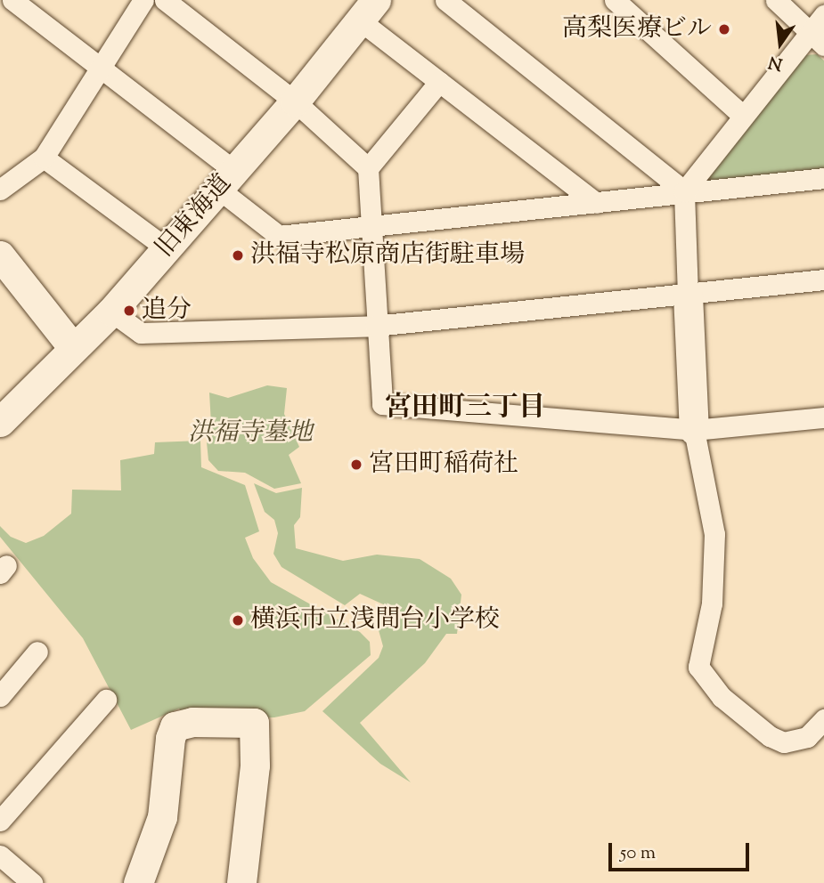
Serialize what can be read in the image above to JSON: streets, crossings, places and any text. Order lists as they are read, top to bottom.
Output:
{
  "streets": {
    "street": ["旧東海道"]
  },
  "districts": ["宮田町三丁目"],
  "parks": ["洪福寺墓地"],
  "places": [
    "高梨医療ビル",
    "洪福寺松原商店街駐車場",
    "追分",
    "宮田町稲荷社",
    "横浜市立浅間台小学校"
  ],
  "scale_bar": "50 m",
  "north": "bottom"
}
